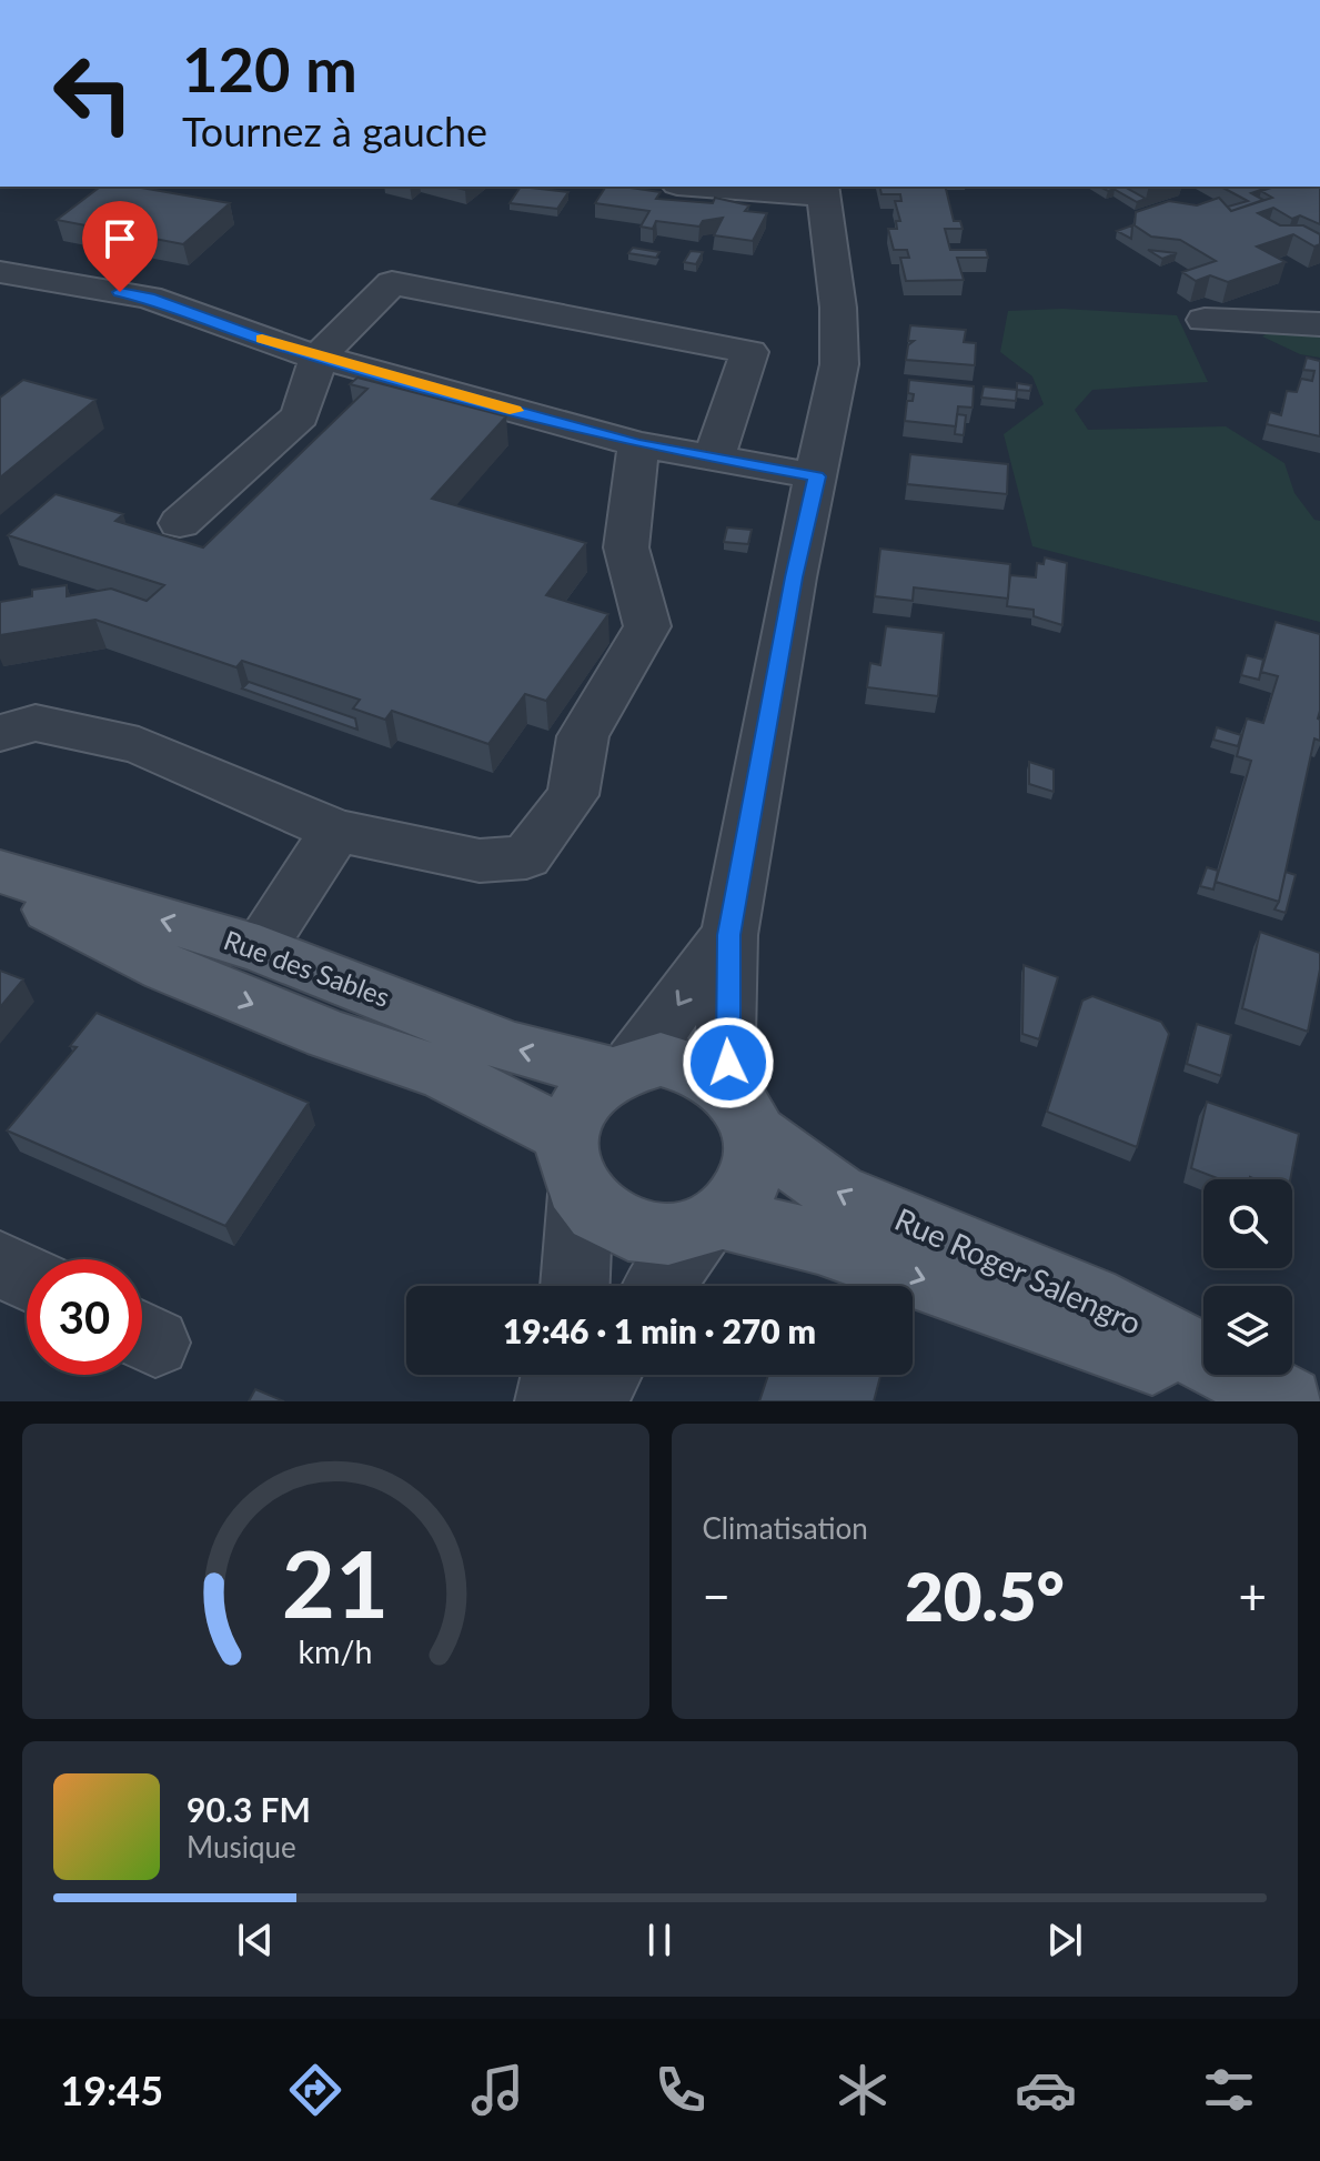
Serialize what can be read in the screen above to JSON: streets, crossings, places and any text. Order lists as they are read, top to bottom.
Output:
{
  "streets": {
    "main road": ["Rue des Sables", "Rue Roger Salengro"]
  },
  "crossings": [
    ["Rue des Sables", "Rue Roger Salengro"]
  ],
  "page": {
    "turn": ["120 m", "Tournez à gauche"],
    "limit": "30",
    "trip": "19:46 · 1 min · 270 m",
    "tile": "Climatisation",
    "heat": ["−", "20.5°", "+"],
    "song": ["90.3 FM", "Musique"],
    "tabs": "19:45",
    "gauge": ["21", "km/h"]
  }
}
